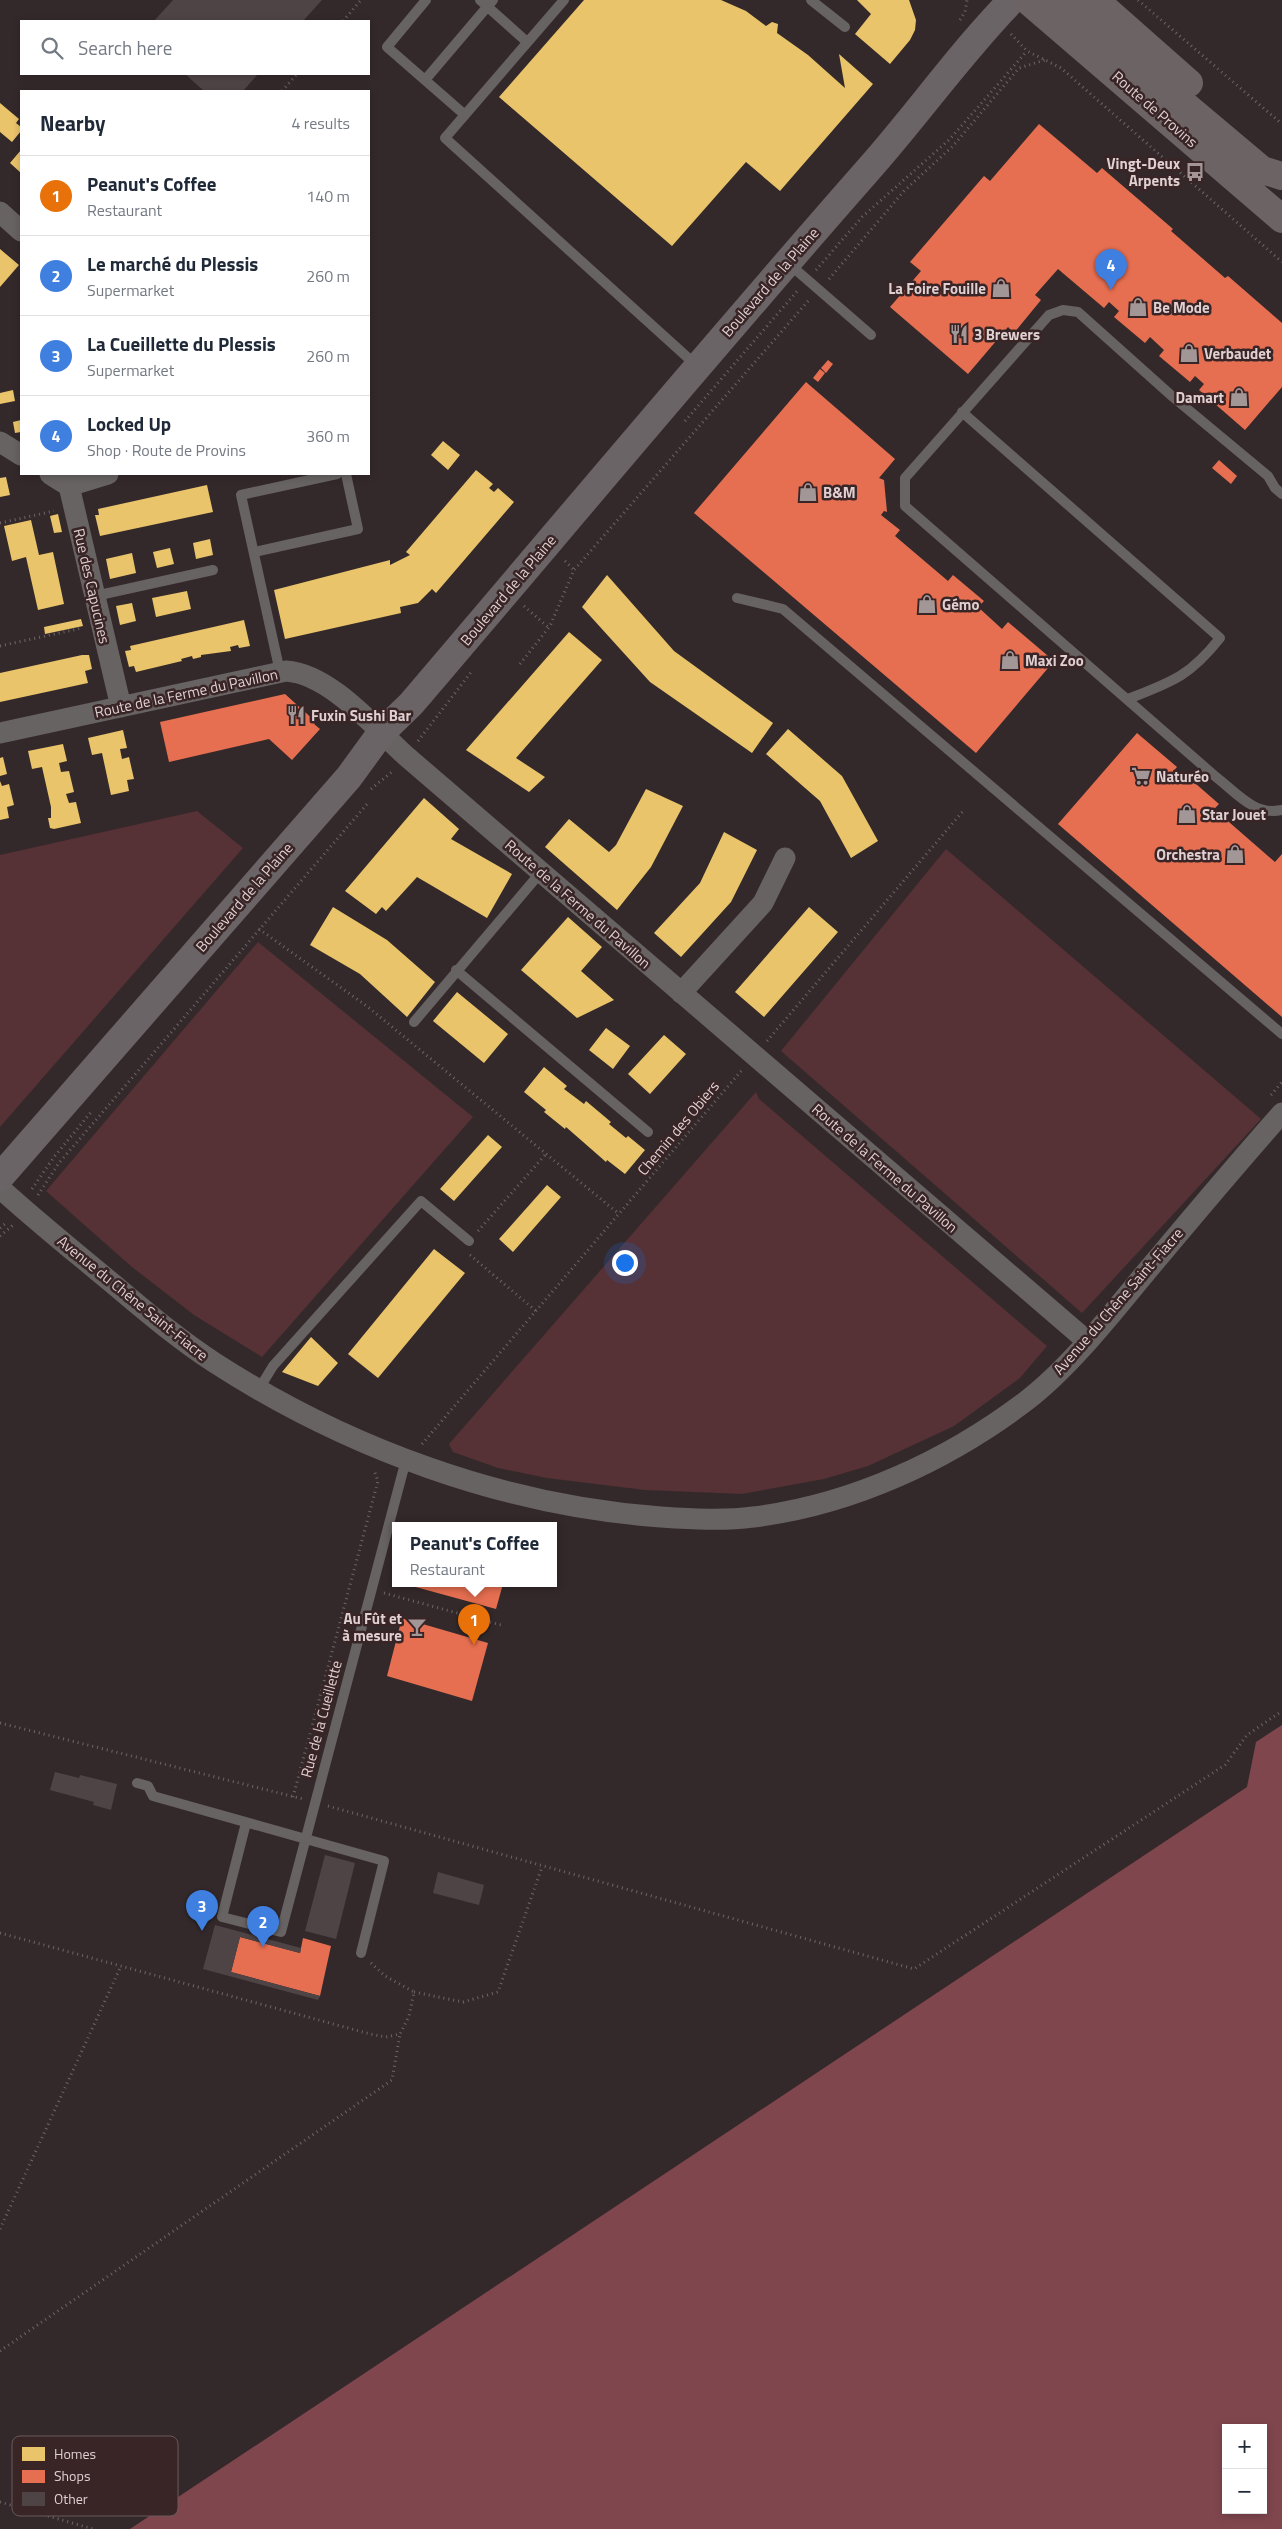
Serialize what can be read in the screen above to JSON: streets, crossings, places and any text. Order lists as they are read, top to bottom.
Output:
{
  "streets": {
    "main road": ["Route de Provins", "Boulevard de la Plaine"],
    "street": ["Rue des Capucines", "Route de la Ferme du Pavillon", "Avenue du Chêne Saint-Fiacre"],
    "lane": ["Rue de la Cueillette"],
    "path": ["Chemin des Obiers"]
  },
  "crossings": [
    ["Boulevard de la Plaine", "Route de la Ferme du Pavillon"],
    ["Rue des Capucines", "Route de la Ferme du Pavillon"],
    ["Route de la Ferme du Pavillon", "Chemin des Obiers"],
    ["Route de la Ferme du Pavillon", "Avenue du Chêne Saint-Fiacre"],
    ["Chemin des Obiers", "Avenue du Chêne Saint-Fiacre"],
    ["Chemin des Obiers", "Rue de la Cueillette"],
    ["Avenue du Chêne Saint-Fiacre", "Rue de la Cueillette"]
  ],
  "places": {
    "bus stop": ["Vingt-Deux Arpents"],
    "shop": [
      "La Foire Fouille",
      "Be Mode",
      "Verbaudet",
      "Damart",
      "B&M",
      "Gémo",
      "Maxi Zoo",
      "Star Jouet",
      "Orchestra"
    ],
    "restaurant": ["3 Brewers", "Fuxin Sushi Bar"],
    "supermarket": ["Naturéo"],
    "bar": ["Au Fût et à mesure"]
  },
  "legend": ["Homes", "Shops", "Other"],
  "page": {
    "search": "Search here",
    "heading": ["Nearby", "4 results"],
    "list": [
      {
        "mark": "1",
        "name": "Peanut's Coffee",
        "note": "Restaurant",
        "value": "140 m"
      },
      {
        "mark": "2",
        "name": "Le marché du Plessis",
        "note": "Supermarket",
        "value": "260 m"
      },
      {
        "mark": "3",
        "name": "La Cueillette du Plessis",
        "note": "Supermarket",
        "value": "260 m"
      },
      {
        "mark": "4",
        "name": "Locked Up",
        "note": "Shop · Route de Provins",
        "value": "360 m"
      }
    ],
    "pins": [
      "4",
      "1",
      "3",
      "2"
    ],
    "popup": ["Peanut's Coffee", "Restaurant"],
    "map_buttons": ["+", "−"]
  }
}
